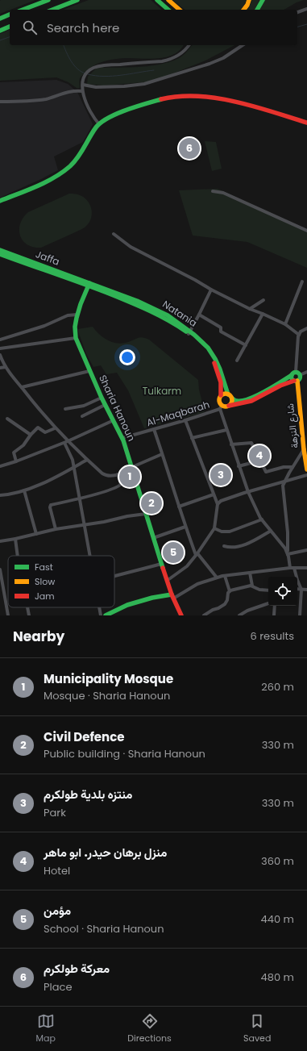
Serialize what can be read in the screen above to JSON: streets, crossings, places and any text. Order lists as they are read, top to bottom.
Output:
{
  "streets": {
    "main road": [
      "Jaffa",
      "Natania",
      "Sharia Hanoun",
      "شارع النزهة"
    ],
    "street": ["Al-Maqbarah"]
  },
  "crossings": [
    ["Jaffa", "Natania"],
    ["Jaffa", "Sharia Hanoun"],
    ["Natania", "Sharia Hanoun"],
    ["Natania", "Al-Maqbarah"],
    ["Sharia Hanoun", "Al-Maqbarah"]
  ],
  "parks": ["Tulkarm"],
  "legend": ["Fast", "Slow", "Jam"],
  "page": {
    "search": "Search here",
    "pins": [
      "6",
      "4",
      "3",
      "1",
      "2",
      "5"
    ],
    "heading": ["Nearby", "6 results"],
    "list": [
      {
        "mark": "1",
        "name": "Municipality Mosque",
        "note": "Mosque · Sharia Hanoun",
        "value": "260 m"
      },
      {
        "mark": "2",
        "name": "Civil Defence",
        "note": "Public building · Sharia Hanoun",
        "value": "330 m"
      },
      {
        "mark": "3",
        "name": "منتزه بلدية طولكرم",
        "note": "Park",
        "value": "330 m"
      },
      {
        "mark": "4",
        "name": "منزل برهان حيدر. ابو ماهر",
        "note": "Hotel",
        "value": "360 m"
      },
      {
        "mark": "5",
        "name": "مؤمن",
        "note": "School · Sharia Hanoun",
        "value": "440 m"
      },
      {
        "mark": "6",
        "name": "معركة طولكرم",
        "note": "Place",
        "value": "480 m"
      }
    ],
    "nav": ["Map", "Directions", "Saved"]
  }
}
